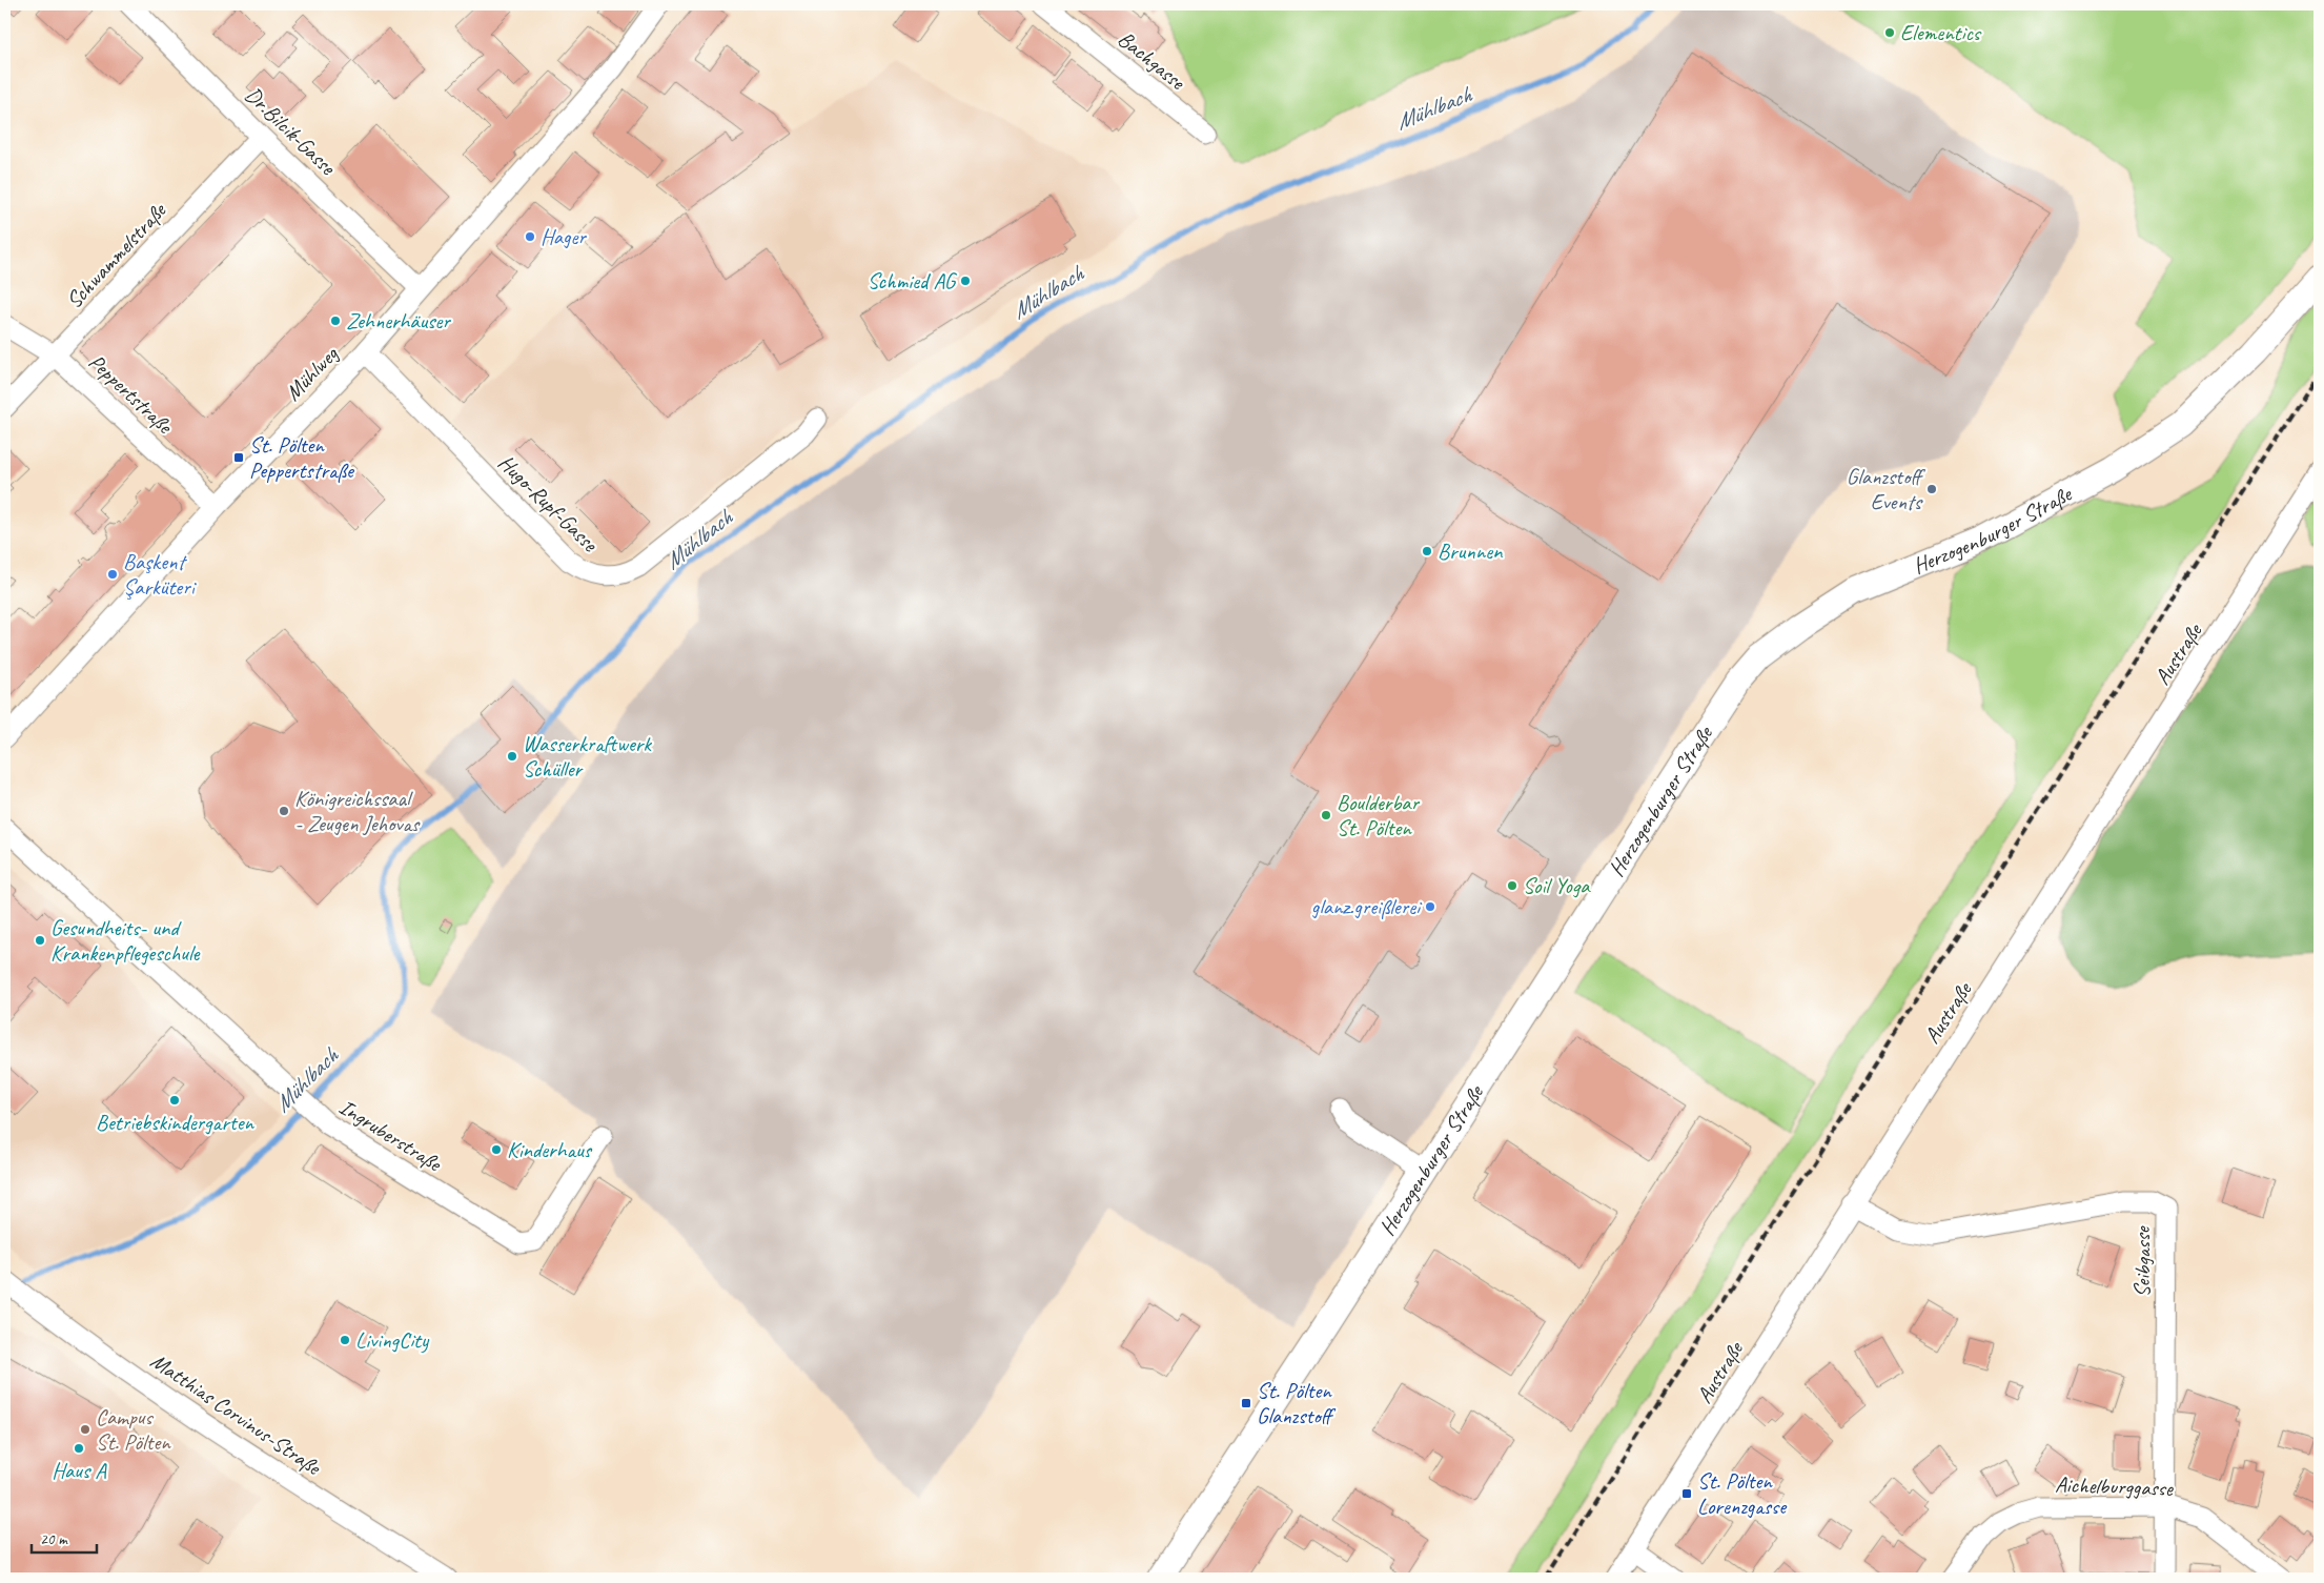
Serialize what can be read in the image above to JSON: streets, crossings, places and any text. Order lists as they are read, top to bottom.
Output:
{
  "streets": {
    "street": [
      "Bachgasse",
      "Dr.Bilcik-Gasse",
      "Schwammelstraße",
      "Mühlweg",
      "Peppertstraße",
      "Hugo-Rupf-Gasse",
      "Herzogenburger Straße",
      "Austraße",
      "Ingruberstraße",
      "Seibgasse",
      "Matthias Corvinus-Straße",
      "Aichelburggasse"
    ]
  },
  "crossings": [
    ["Dr.Bilcik-Gasse", "Schwammelstraße"],
    ["Dr.Bilcik-Gasse", "Mühlweg"],
    ["Schwammelstraße", "Peppertstraße"],
    ["Mühlweg", "Peppertstraße"],
    ["Mühlweg", "Hugo-Rupf-Gasse"],
    ["Austraße", "Seibgasse"],
    ["Seibgasse", "Aichelburggasse"]
  ],
  "water": ["Mühlbach"],
  "places": {
    "other": [
      "Elementics",
      "Hager",
      "Schmied AG",
      "Zehnerhäuser",
      "Glanzstoff Events",
      "Brunnen",
      "Başkent Şarküteri",
      "Wasserkraftwerk Schüller",
      "Königreichssaal - Zeugen Jehovas",
      "Boulderbar St. Pölten",
      "Soil Yoga",
      "glanz.greißlerei",
      "Gesundheits- und Krankenpflegeschule",
      "Betriebskindergarten",
      "Kinderhaus",
      "LivingCity",
      "Campus St. Pölten",
      "Haus A"
    ],
    "transit": ["St. Pölten Peppertstraße", "St. Pölten Glanzstoff", "St. Pölten Lorenzgasse"]
  },
  "scale_bar": "20 m"
}
